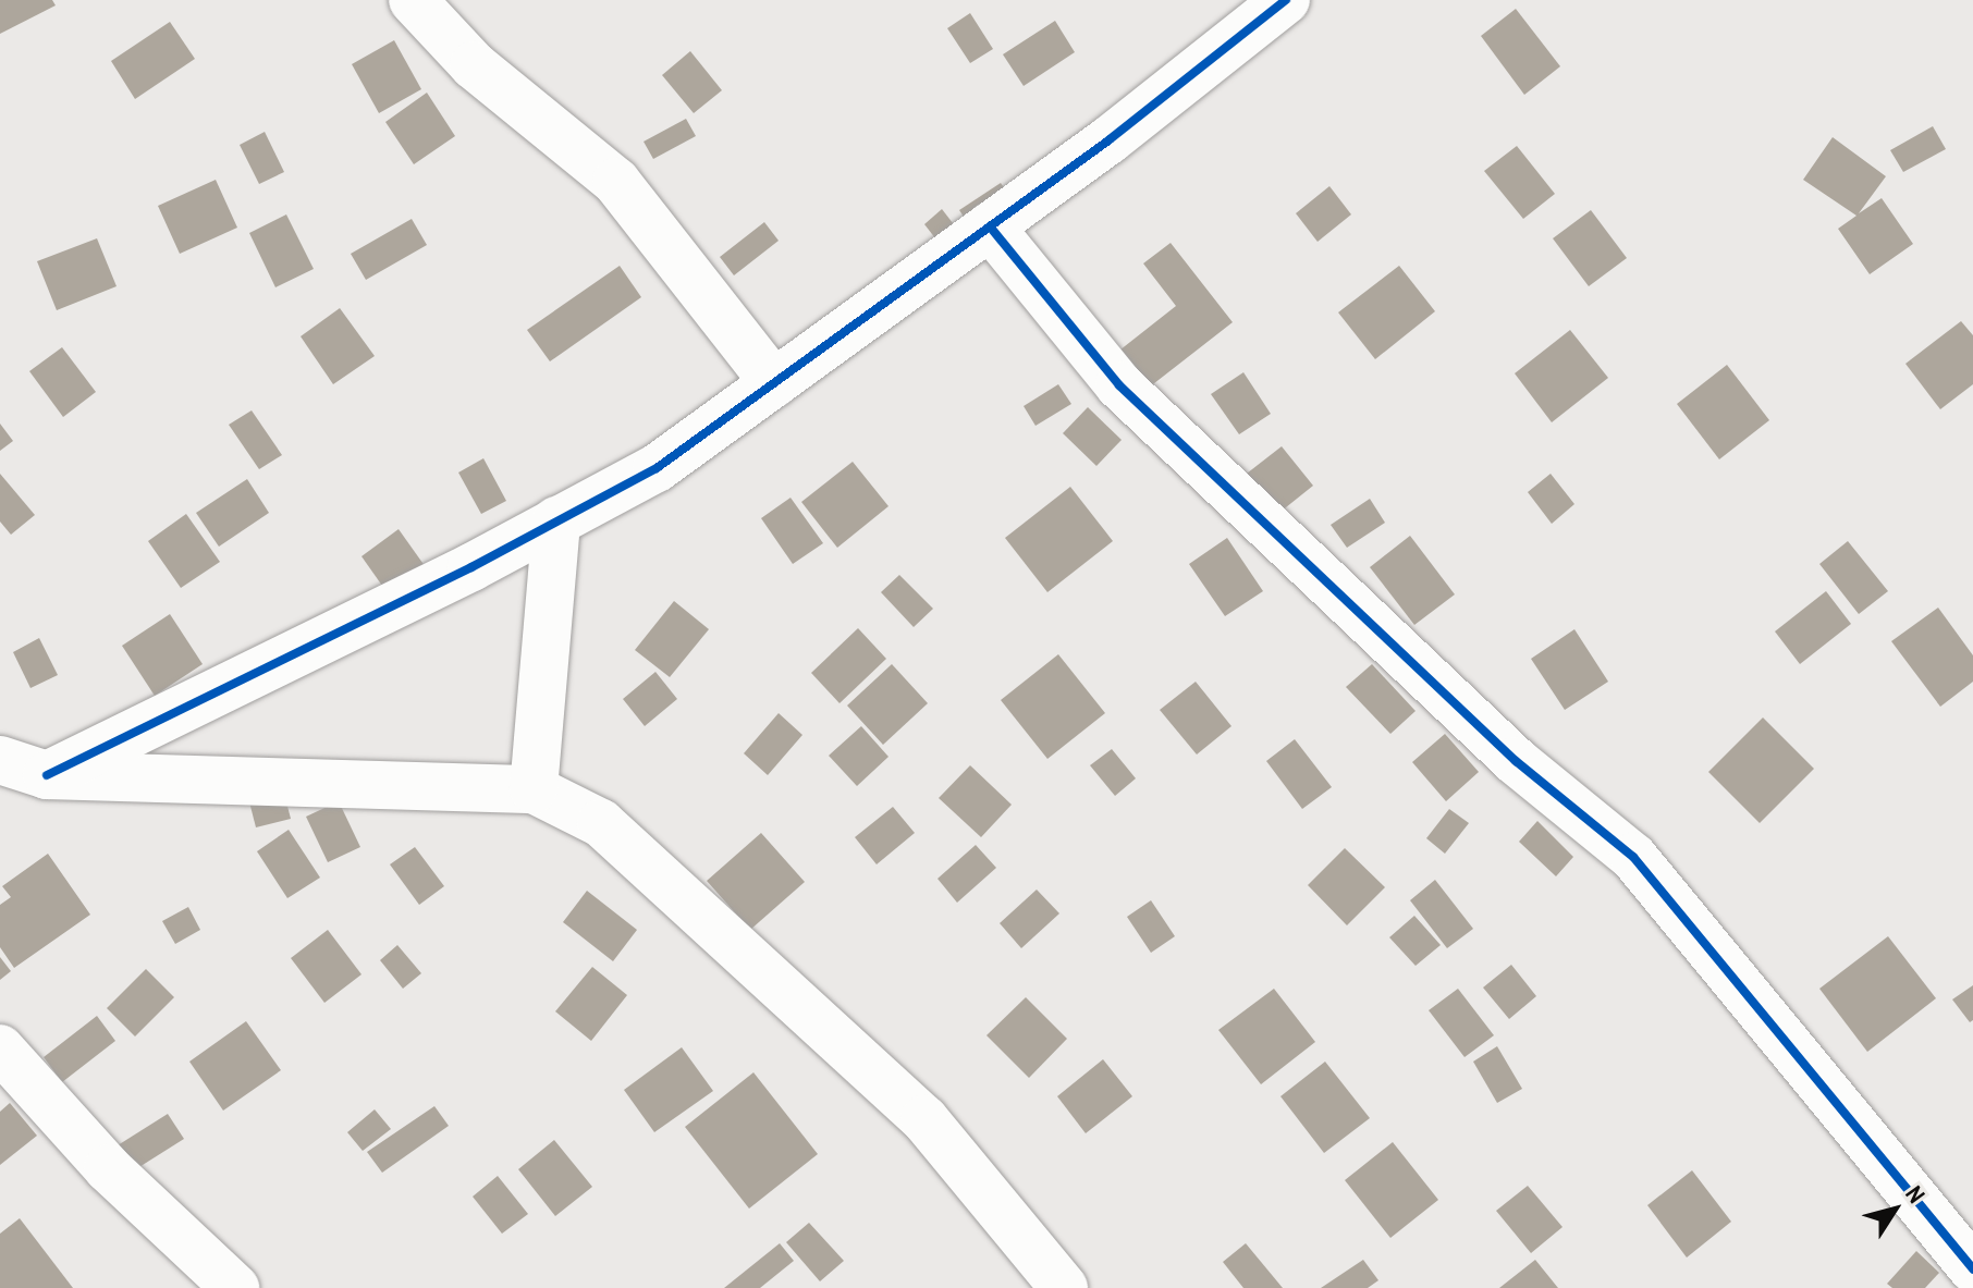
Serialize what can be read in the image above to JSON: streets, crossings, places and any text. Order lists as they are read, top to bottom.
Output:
{
  "north": "top right"
}
